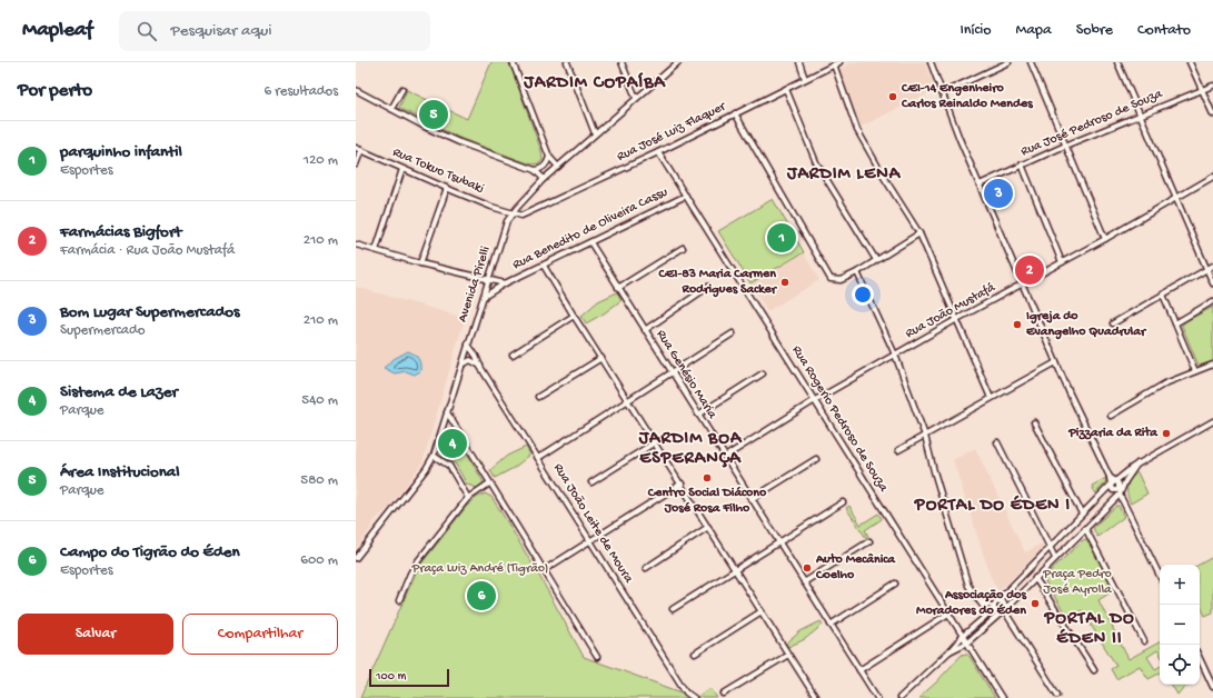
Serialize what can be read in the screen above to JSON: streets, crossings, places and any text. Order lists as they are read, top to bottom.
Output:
{
  "streets": {
    "street": [
      "Rua José Pedroso de Souza",
      "Rua José Luiz Flaquer",
      "Rua Tokuo Tsubaki",
      "Rua Benedito de Oliveira Cassu",
      "Avenida Pirelli",
      "Rua João Mustafá",
      "Rua Genésio Maria",
      "Rua Rogerio Pedroso de Souza",
      "Rua João Leite de Moura"
    ]
  },
  "crossings": [
    ["Rua José Luiz Flaquer", "Rua Tokuo Tsubaki"],
    ["Rua José Luiz Flaquer", "Avenida Pirelli"],
    ["Rua José Luiz Flaquer", "Rua Rogerio Pedroso de Souza"],
    ["Rua Tokuo Tsubaki", "Avenida Pirelli"],
    ["Rua Benedito de Oliveira Cassu", "Avenida Pirelli"],
    ["Rua Benedito de Oliveira Cassu", "Rua Genésio Maria"],
    ["Rua Benedito de Oliveira Cassu", "Rua Rogerio Pedroso de Souza"],
    ["Avenida Pirelli", "Rua João Leite de Moura"],
    ["Rua João Mustafá", "Rua Genésio Maria"],
    ["Rua João Mustafá", "Rua Rogerio Pedroso de Souza"]
  ],
  "districts": [
    "JARDIM COPAÍBA",
    "JARDIM LENA",
    "JARDIM BOA ESPERANÇA",
    "PORTAL DO ÉDEN I",
    "PORTAL DO ÉDEN II"
  ],
  "parks": ["Praça Luiz André (Tigrão)", "Praça Pedro José Ayrolla"],
  "places": [
    "CEI-14 Engenheiro Carlos Reinaldo Mendes",
    "CEI-83 Maria Carmen Rodrigues Sacker",
    "Igreja do Evangelho Quadrular",
    "Pizzaria da Rita",
    "Centro Social Diácono José Rosa Filho",
    "Auto Mecânica Coelho",
    "Associação dos Moradores do Éden"
  ],
  "scale_bar": "100 m",
  "page": {
    "header": "Mapleaf",
    "search": "Pesquisar aqui",
    "nav": [
      "Início",
      "Mapa",
      "Sobre",
      "Contato"
    ],
    "heading": ["Por perto", "6 resultados"],
    "pins": [
      "5",
      "3",
      "1",
      "2",
      "4",
      "6"
    ],
    "list": [
      {
        "mark": "1",
        "name": "parquinho infantil",
        "note": "Esportes",
        "value": "120 m"
      },
      {
        "mark": "2",
        "name": "Farmácias Bigfort",
        "note": "Farmácia · Rua João Mustafá",
        "value": "210 m"
      },
      {
        "mark": "3",
        "name": "Bom Lugar Supermercados",
        "note": "Supermercado",
        "value": "210 m"
      },
      {
        "mark": "4",
        "name": "Sistema de Lazer",
        "note": "Parque",
        "value": "540 m"
      },
      {
        "mark": "5",
        "name": "Área Institucional",
        "note": "Parque",
        "value": "580 m"
      },
      {
        "mark": "6",
        "name": "Campo do Tigrão do Éden",
        "note": "Esportes",
        "value": "600 m"
      }
    ],
    "map_buttons": ["+", "−"],
    "buttons": ["Salvar", "Compartilhar"],
    "scale": "100 m"
  }
}
